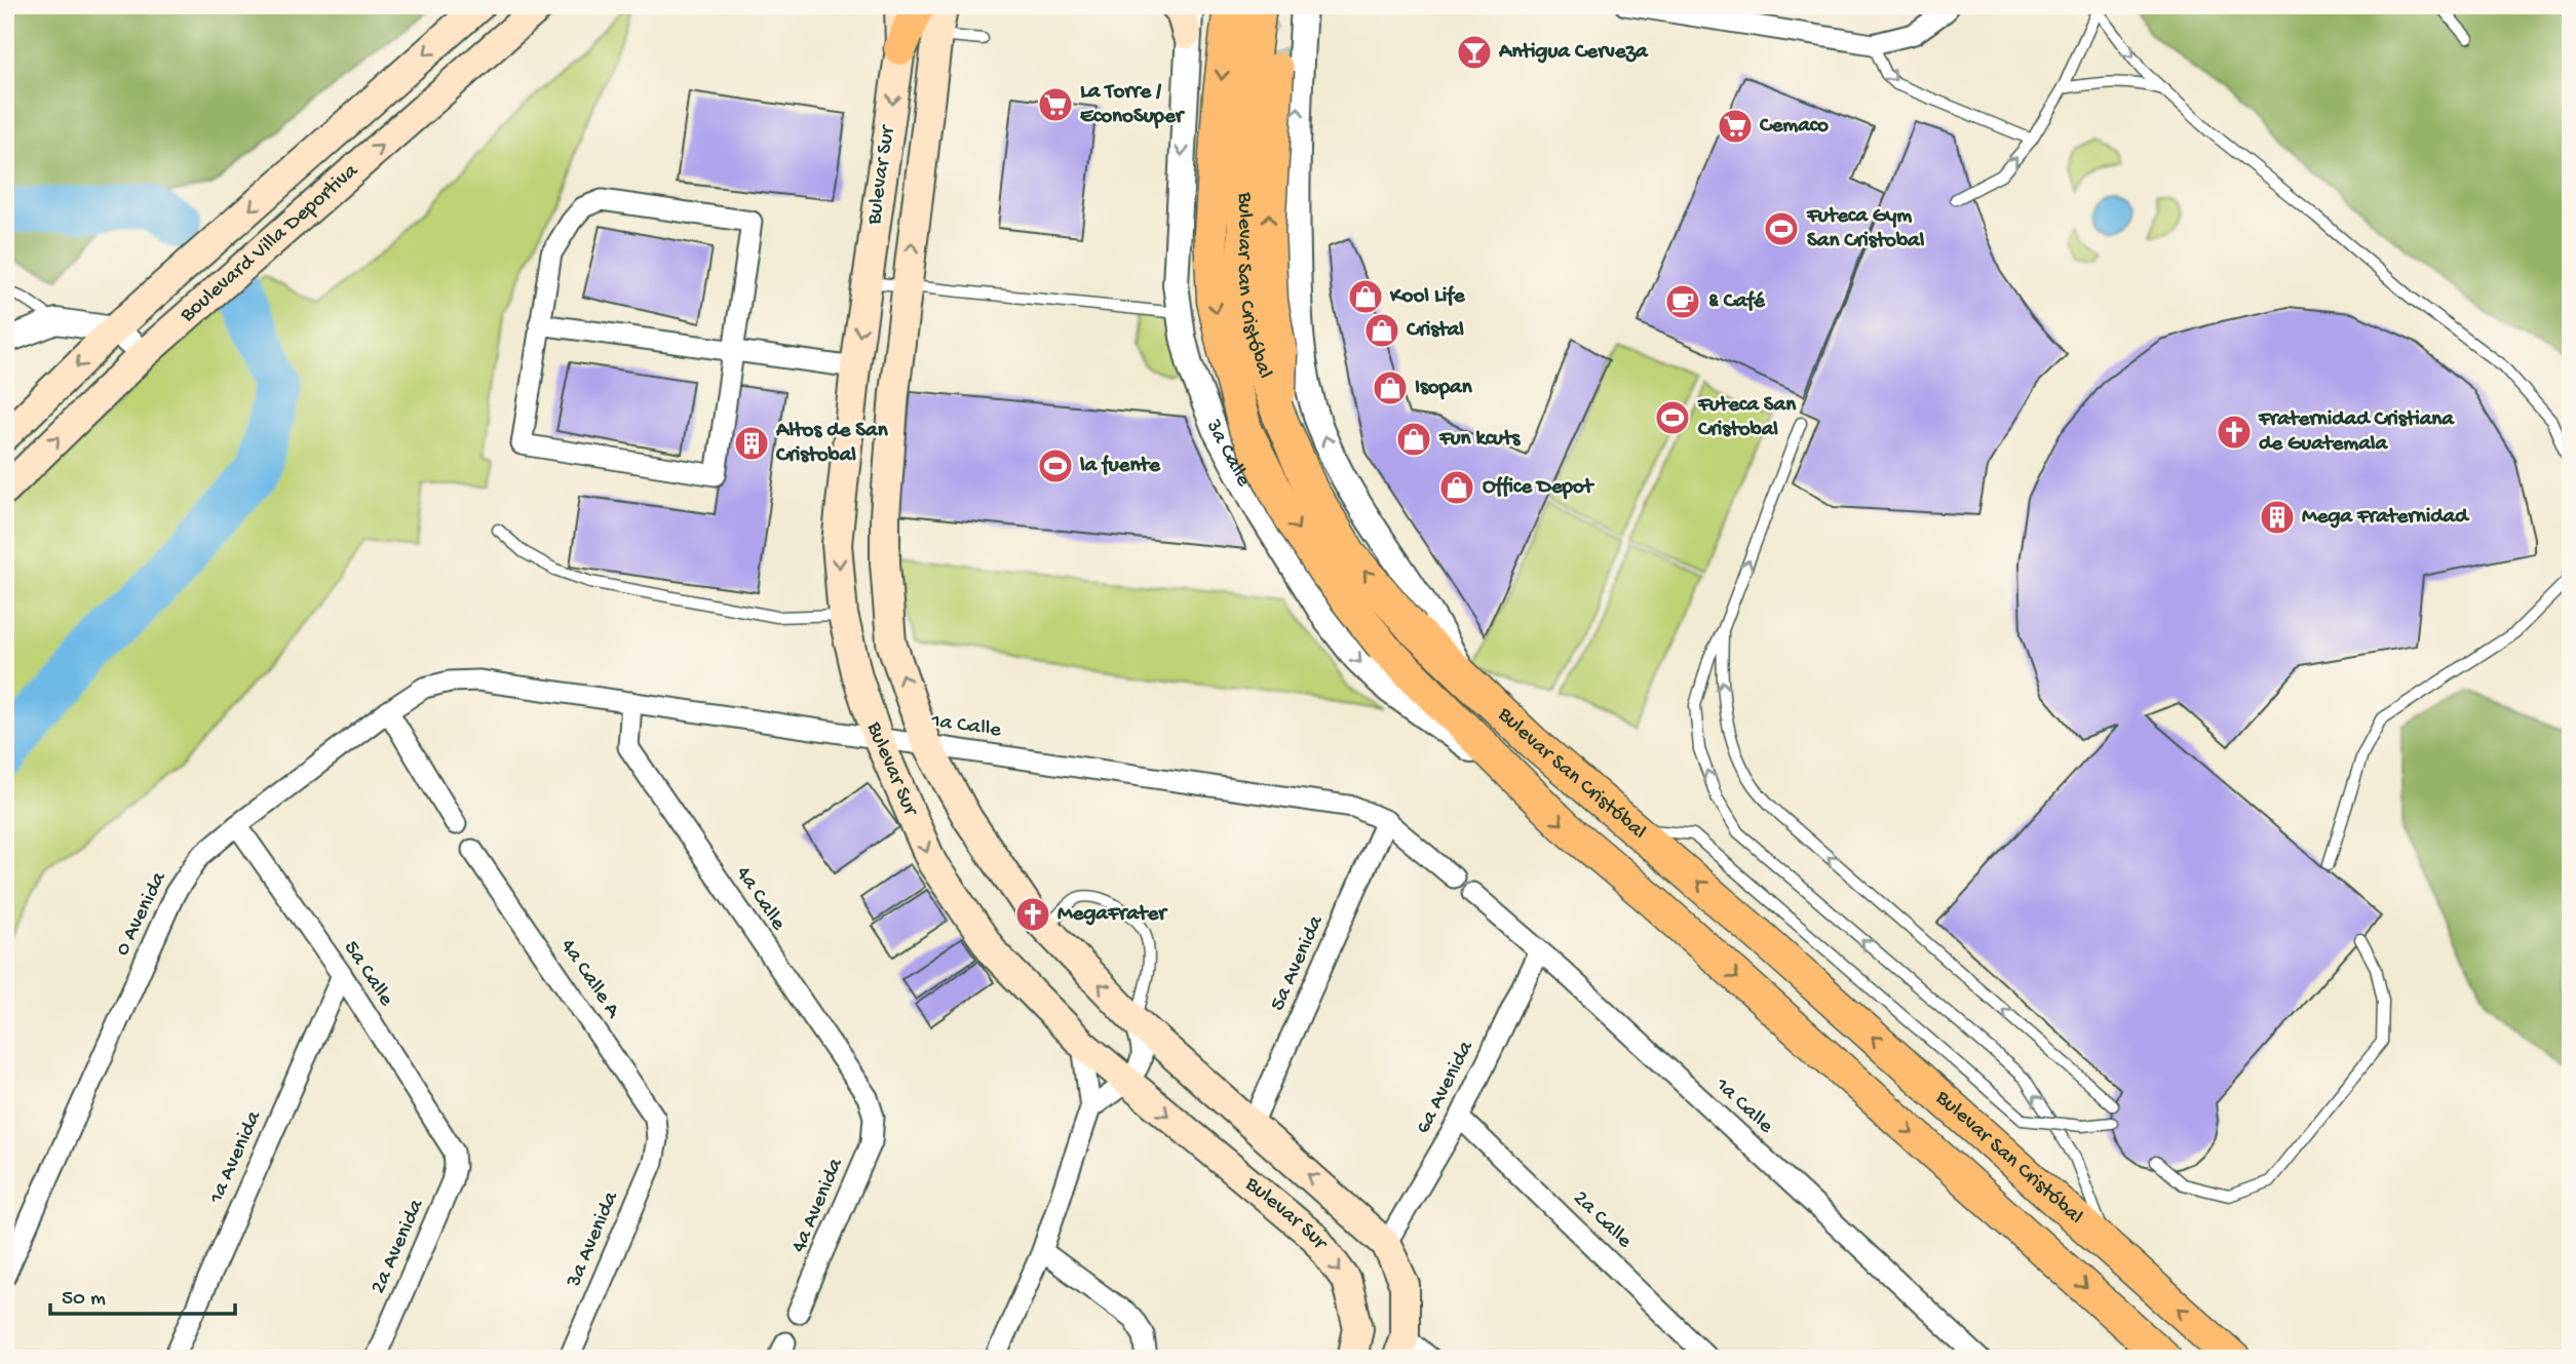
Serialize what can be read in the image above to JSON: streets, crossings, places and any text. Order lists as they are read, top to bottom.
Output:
{
  "streets": {
    "main road": ["Bulevar Sur", "Boulevard Villa Deportiva", "Bulevar San Cristóbal"],
    "street": [
      "3a Calle",
      "1a Calle",
      "4a Calle",
      "0 Avenida",
      "5a Avenida",
      "5a Calle",
      "4a Calle A",
      "6a Avenida",
      "1a Avenida",
      "4a Avenida",
      "2a Calle",
      "3a Avenida",
      "2a Avenida"
    ]
  },
  "crossings": [
    ["Bulevar Sur", "1a Calle"],
    ["Bulevar Sur", "5a Avenida"],
    ["Bulevar Sur", "6a Avenida"],
    ["Bulevar San Cristóbal", "3a Calle"],
    ["1a Calle", "4a Calle"],
    ["1a Calle", "0 Avenida"],
    ["1a Calle", "5a Avenida"],
    ["1a Calle", "6a Avenida"],
    ["4a Calle", "4a Avenida"],
    ["0 Avenida", "5a Calle"],
    ["5a Calle", "1a Avenida"],
    ["5a Calle", "2a Avenida"],
    ["4a Calle A", "3a Avenida"],
    ["6a Avenida", "2a Calle"]
  ],
  "places": {
    "bar": ["Antigua Cerveza"],
    "supermarket": ["La Torre / EconoSuper", "Cemaco"],
    "sports": ["Futeca Gym San Cristobal", "Futeca San Cristobal", "la fuente"],
    "shop": [
      "Kool Life",
      "Cristal",
      "Isopan",
      "Fun kcuts",
      "Office Depot"
    ],
    "cafe": ["& Café"],
    "church": ["Fraternidad Cristiana de Guatemala", "MegaFrater"],
    "building": ["Altos de San Cristobal", "Mega Fraternidad"]
  },
  "scale_bar": "50 m"
}
